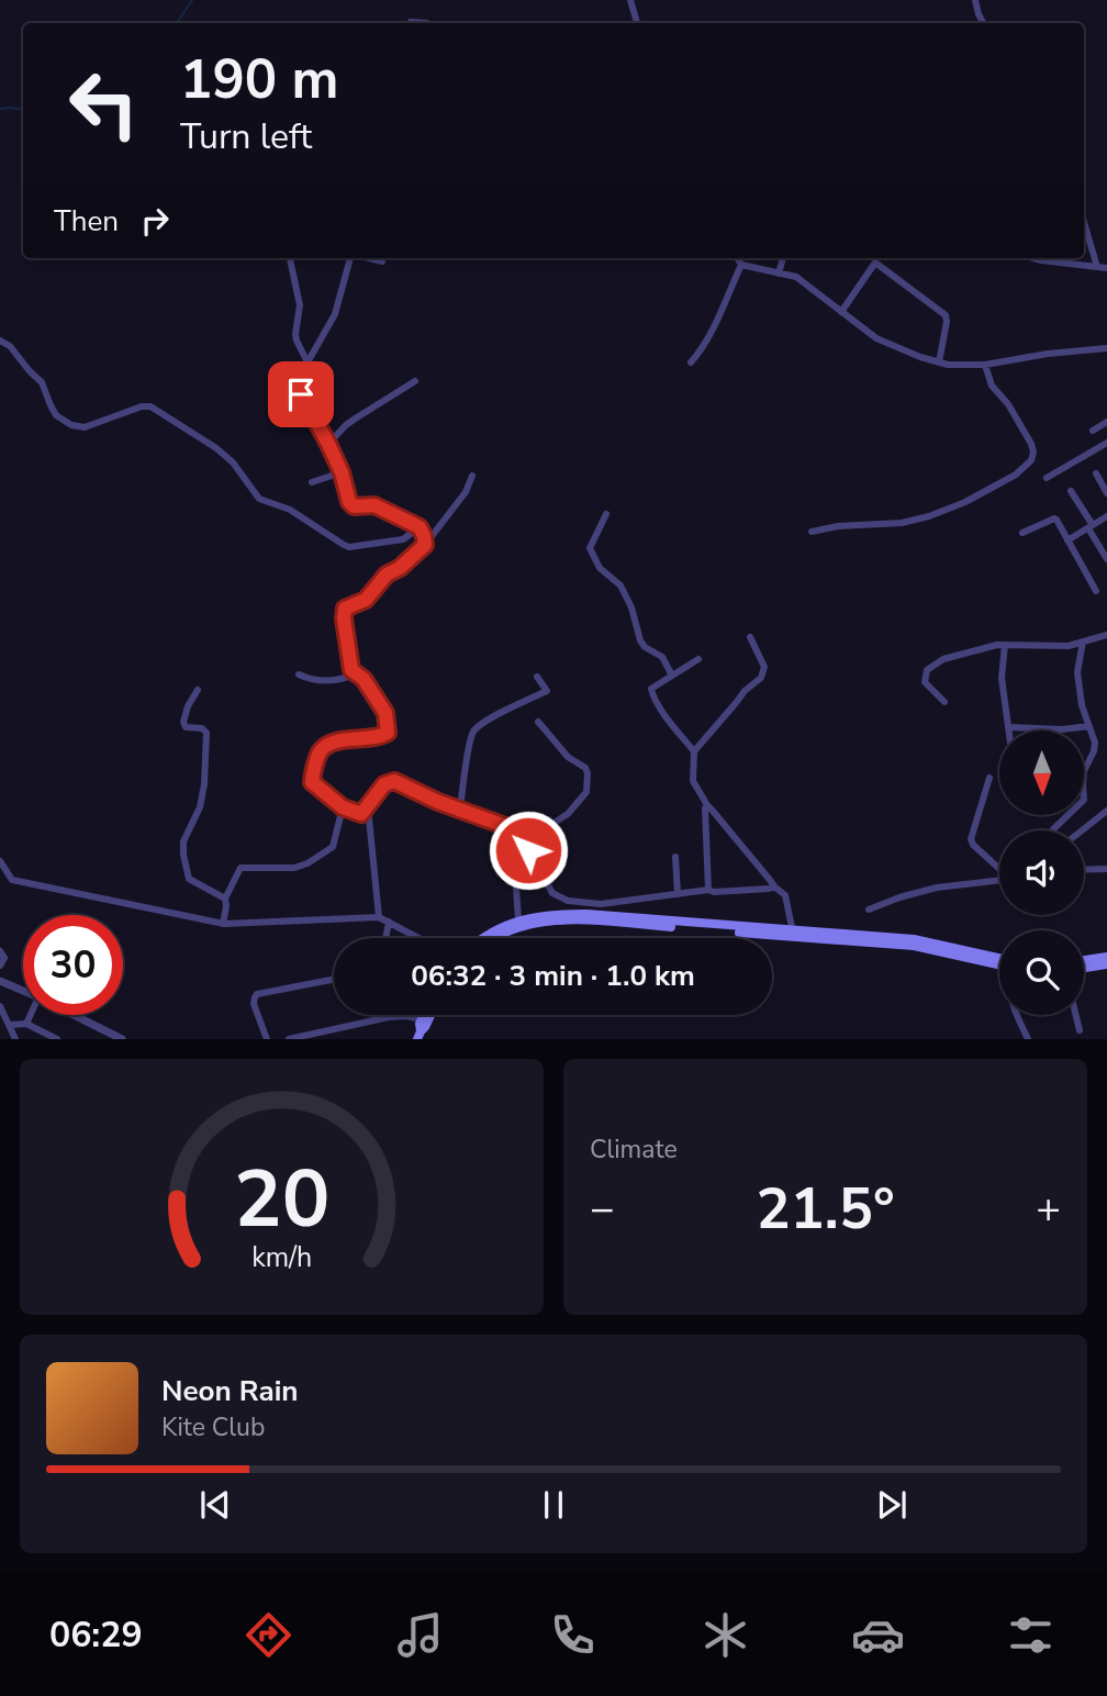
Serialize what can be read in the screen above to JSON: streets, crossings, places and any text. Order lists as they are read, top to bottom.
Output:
{
  "north": "bottom",
  "page": {
    "turn": ["190 m", "Turn left"],
    "then": "Then",
    "limit": "30",
    "trip": "06:32 · 3 min · 1.0 km",
    "tile": "Climate",
    "heat": ["−", "21.5°", "+"],
    "song": ["Neon Rain", "Kite Club"],
    "tabs": "06:29",
    "gauge": ["20", "km/h"]
  }
}
